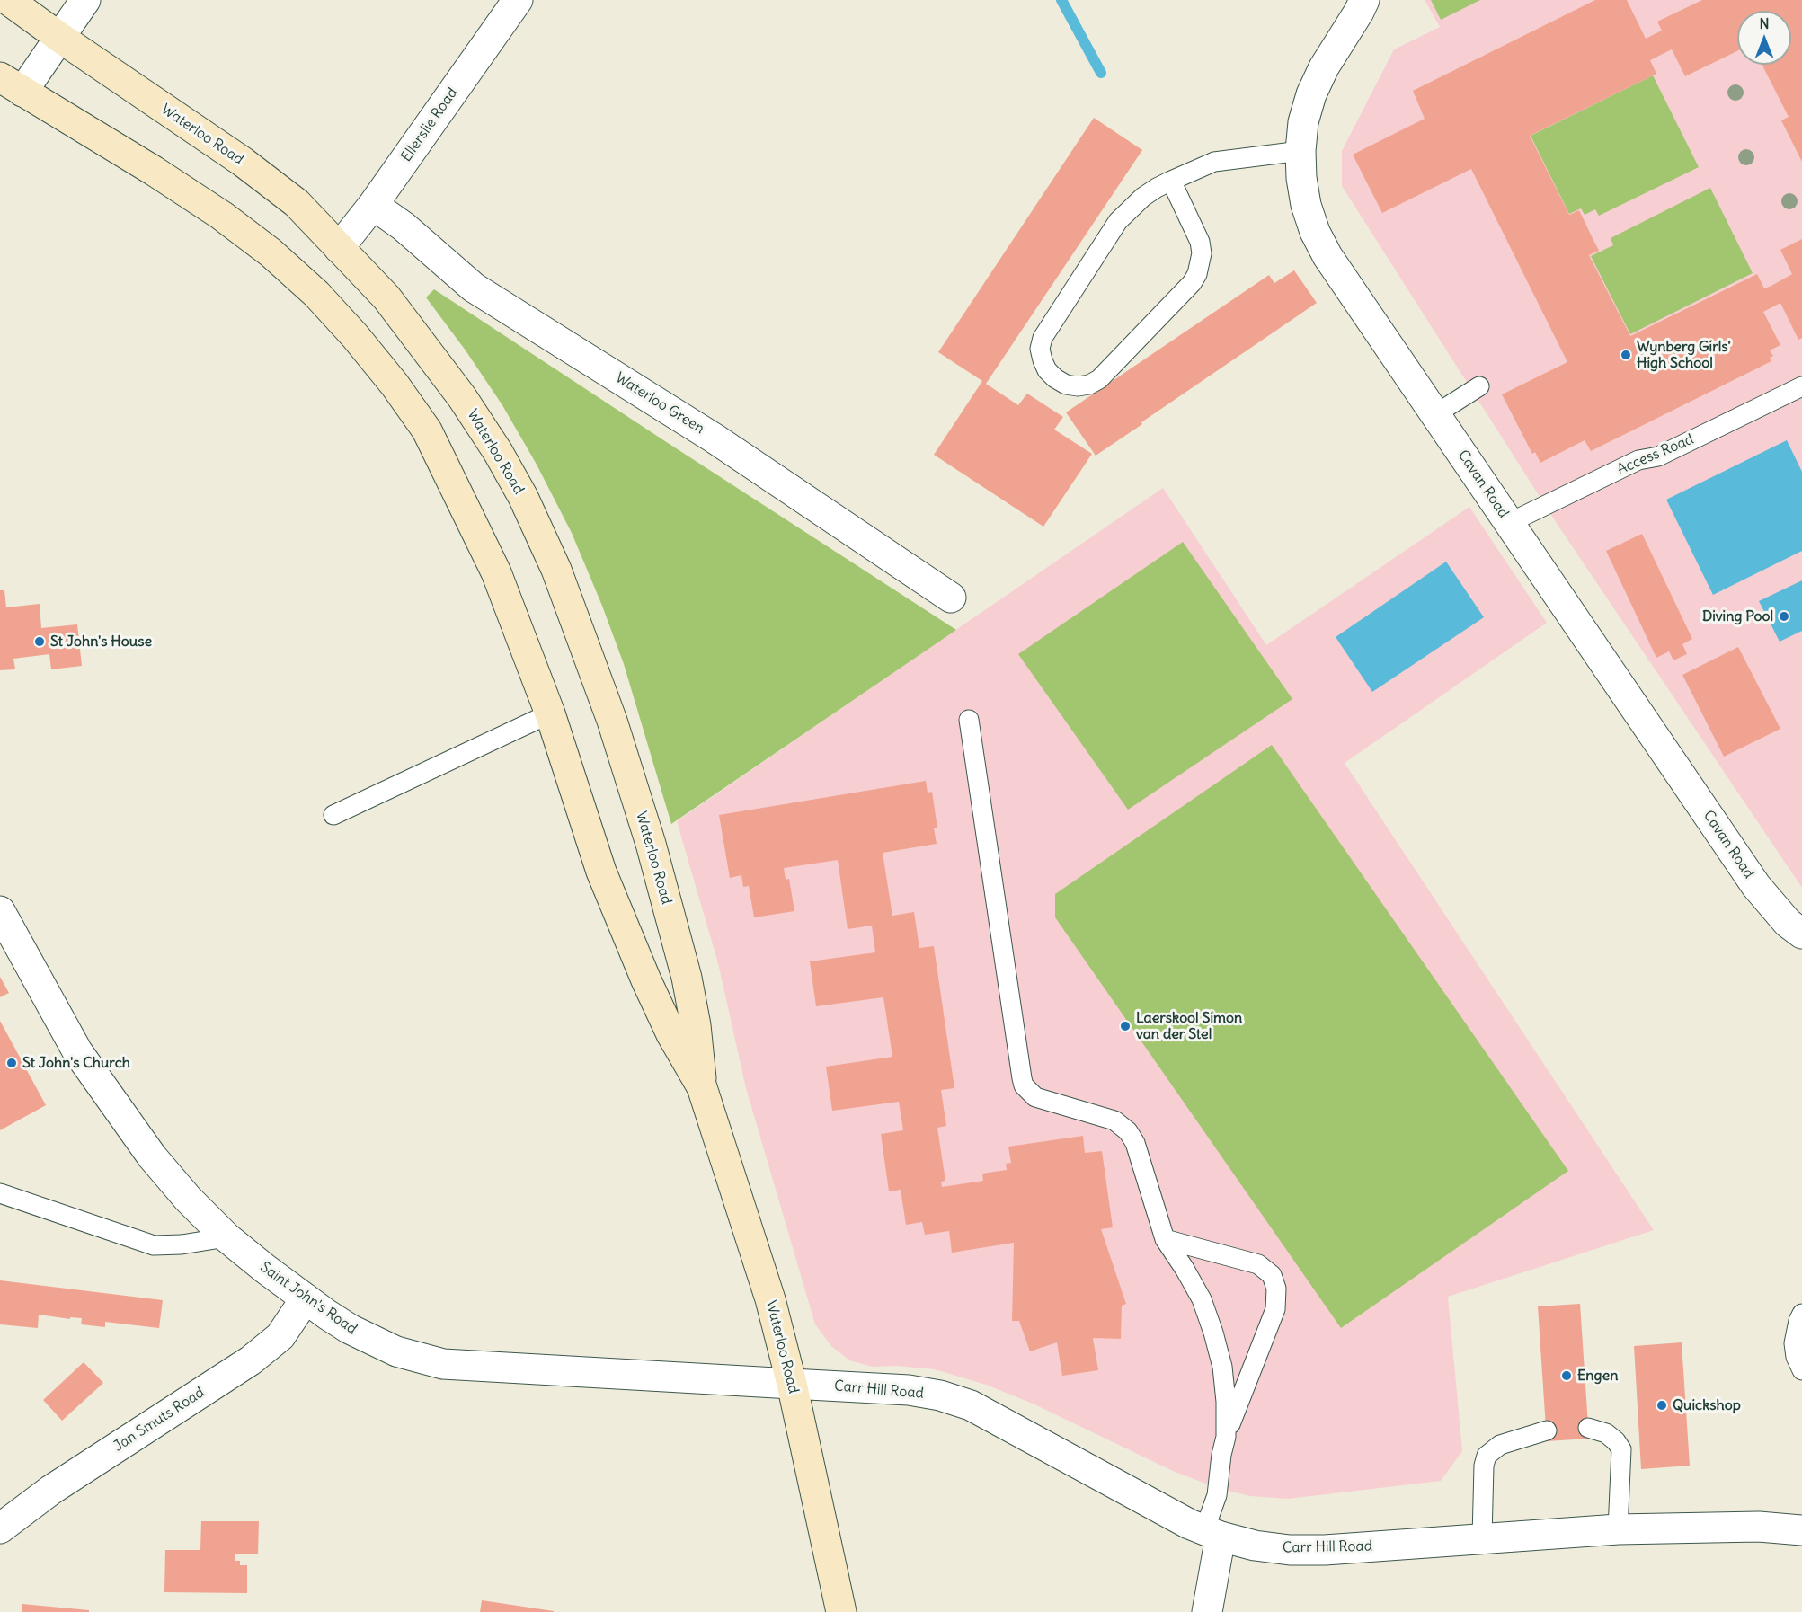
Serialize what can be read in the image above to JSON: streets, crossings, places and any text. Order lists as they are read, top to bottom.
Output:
{
  "streets": {
    "main road": ["Waterloo Road"],
    "street": [
      "Ellerslie Road",
      "Waterloo Green",
      "Cavan Road",
      "Saint John's Road",
      "Carr Hill Road",
      "Jan Smuts Road"
    ],
    "lane": ["Access Road"]
  },
  "crossings": [
    ["Ellerslie Road", "Waterloo Road"],
    ["Ellerslie Road", "Waterloo Green"],
    ["Waterloo Road", "Saint John's Road"],
    ["Waterloo Road", "Carr Hill Road"],
    ["Access Road", "Cavan Road"],
    ["Saint John's Road", "Carr Hill Road"],
    ["Saint John's Road", "Jan Smuts Road"]
  ],
  "places": [
    "Wynberg Girls' High School",
    "Diving Pool",
    "St John's House",
    "Laerskool Simon van der Stel",
    "St John's Church",
    "Engen",
    "Quickshop"
  ],
  "north": "top"
}
